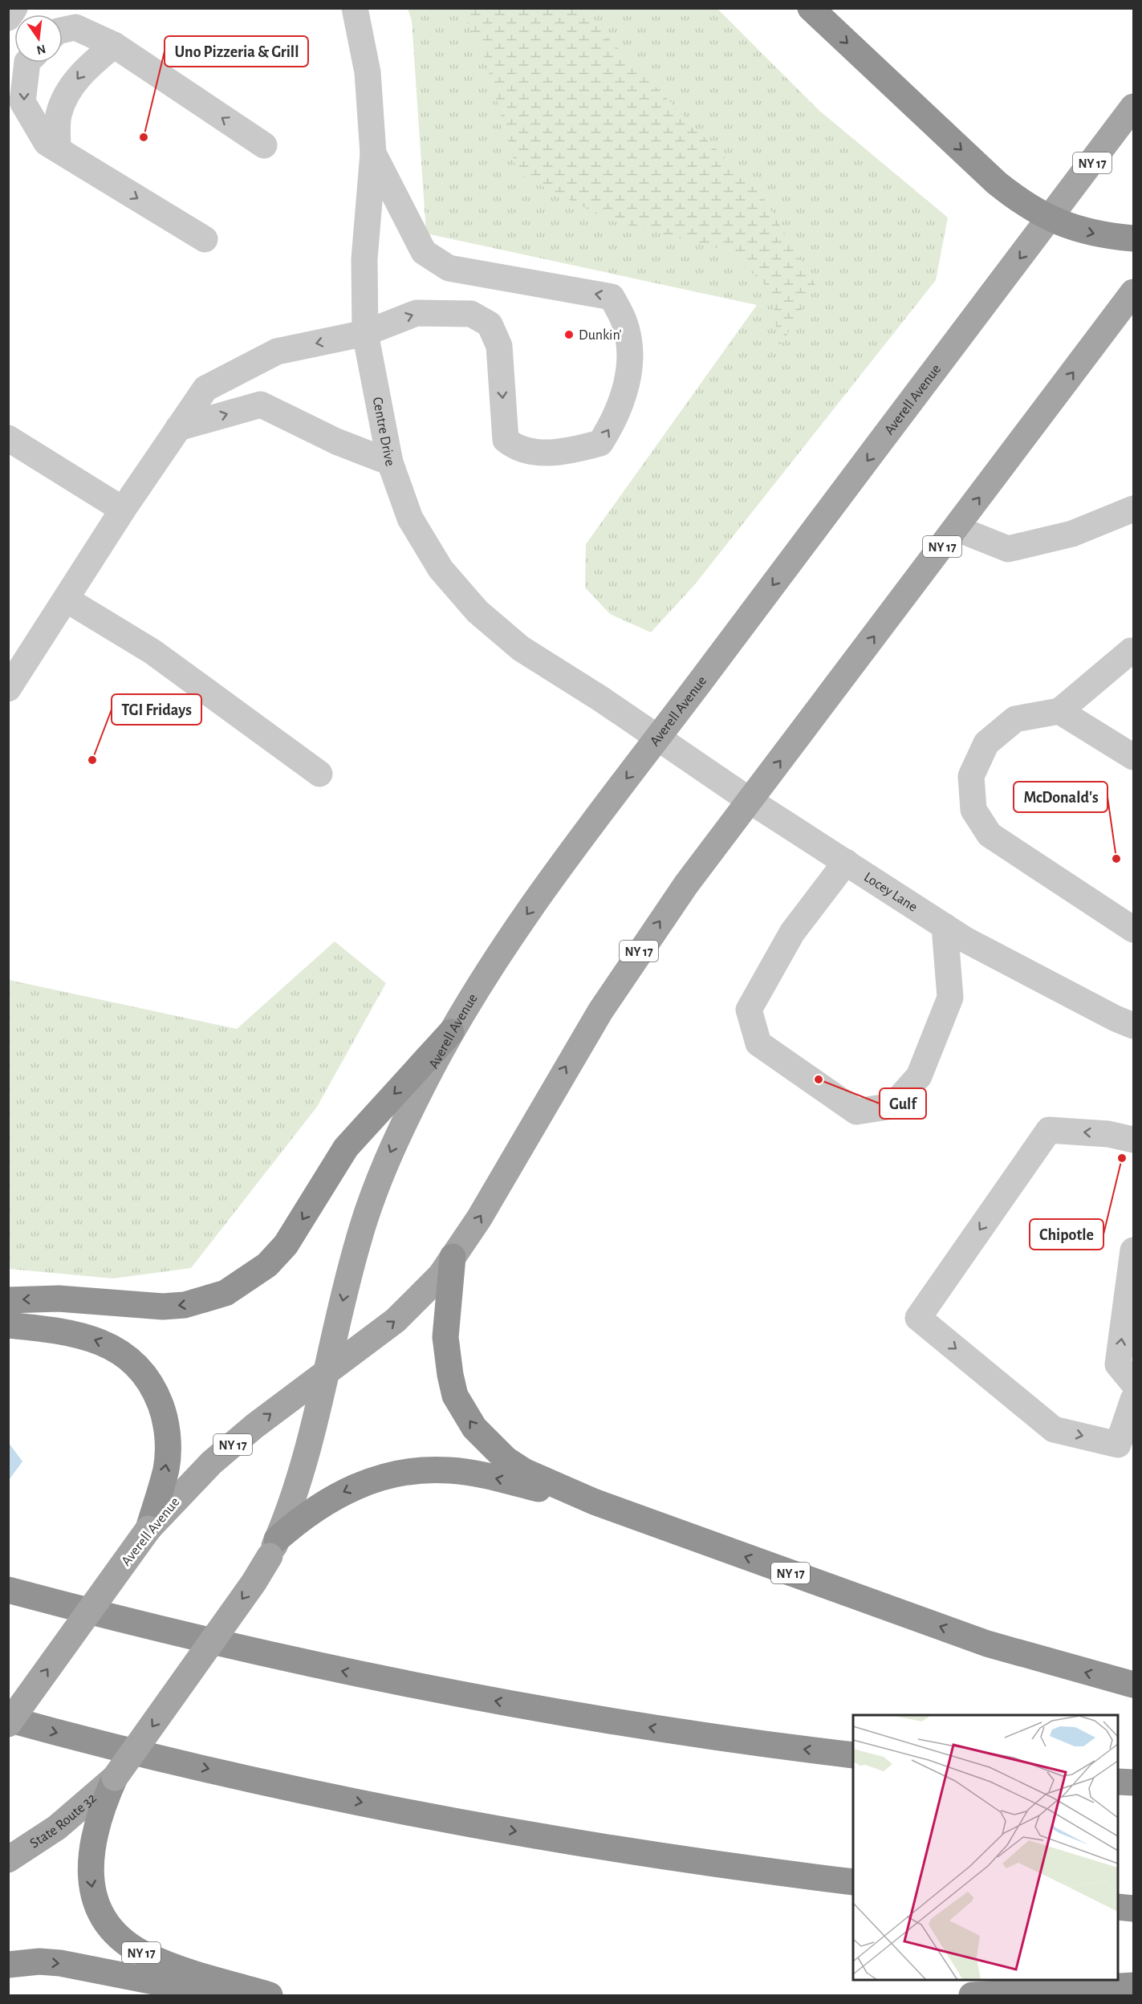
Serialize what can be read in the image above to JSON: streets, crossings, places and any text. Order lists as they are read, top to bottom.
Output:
{
  "streets": {
    "highway": ["NY 17"],
    "main road": ["Averell Avenue", "State Route 32"],
    "street": ["Centre Drive", "Locey Lane"]
  },
  "crossings": [
    ["NY 17", "Averell Avenue"],
    ["NY 17", "State Route 32"],
    ["Averell Avenue", "Centre Drive"],
    ["Averell Avenue", "Locey Lane"],
    ["Averell Avenue", "State Route 32"],
    ["Centre Drive", "Locey Lane"]
  ],
  "places": [
    "Uno Pizzeria & Grill",
    "Dunkin'",
    "TGI Fridays",
    "McDonald's",
    "Gulf",
    "Chipotle"
  ],
  "north": "bottom"
}
